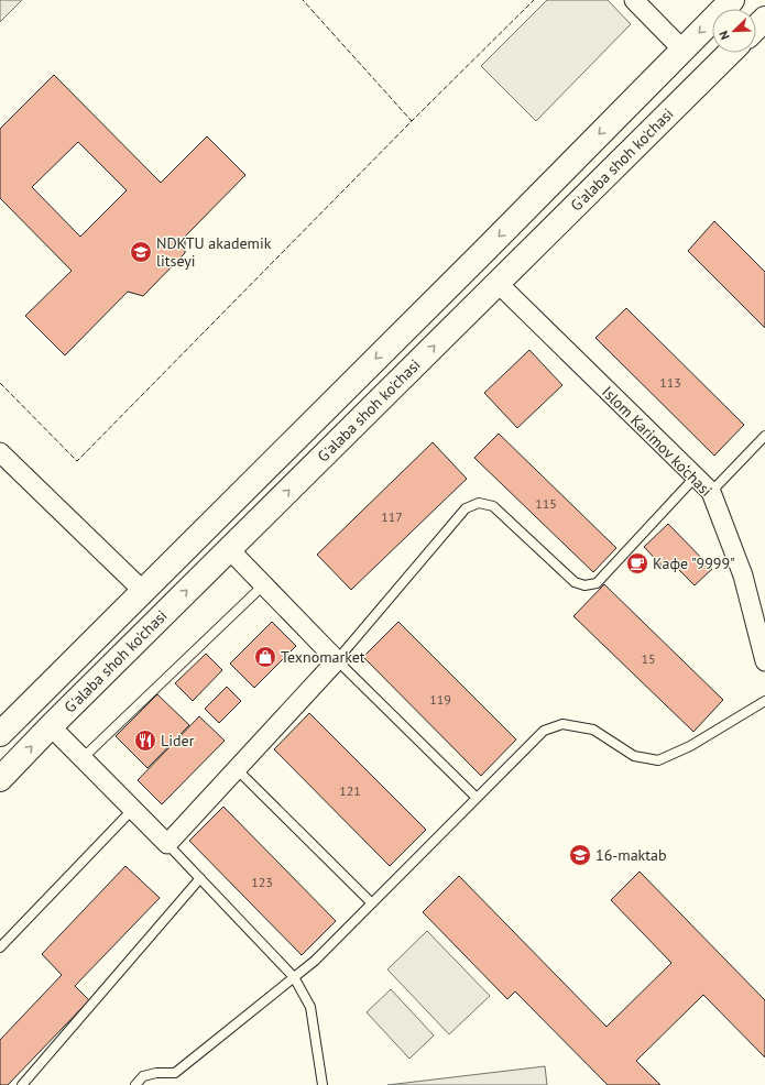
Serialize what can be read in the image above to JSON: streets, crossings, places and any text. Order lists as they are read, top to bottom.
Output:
{
  "streets": {
    "main road": ["G'alaba shoh ko'chasi"],
    "street": ["Islom Karimov ko‘chasi"]
  },
  "crossings": [
    ["G'alaba shoh ko'chasi", "Islom Karimov ko‘chasi"]
  ],
  "places": {
    "school or university": ["NDKTU akademik litseyi", "16-maktab"],
    "cafe": ["Кафе \"9999\""],
    "shop": ["Texnomarket"],
    "restaurant": ["Lider"]
  },
  "house_numbers": [
    "113",
    "115",
    "117",
    "15",
    "119",
    "121",
    "123"
  ],
  "north": "bottom left"
}
